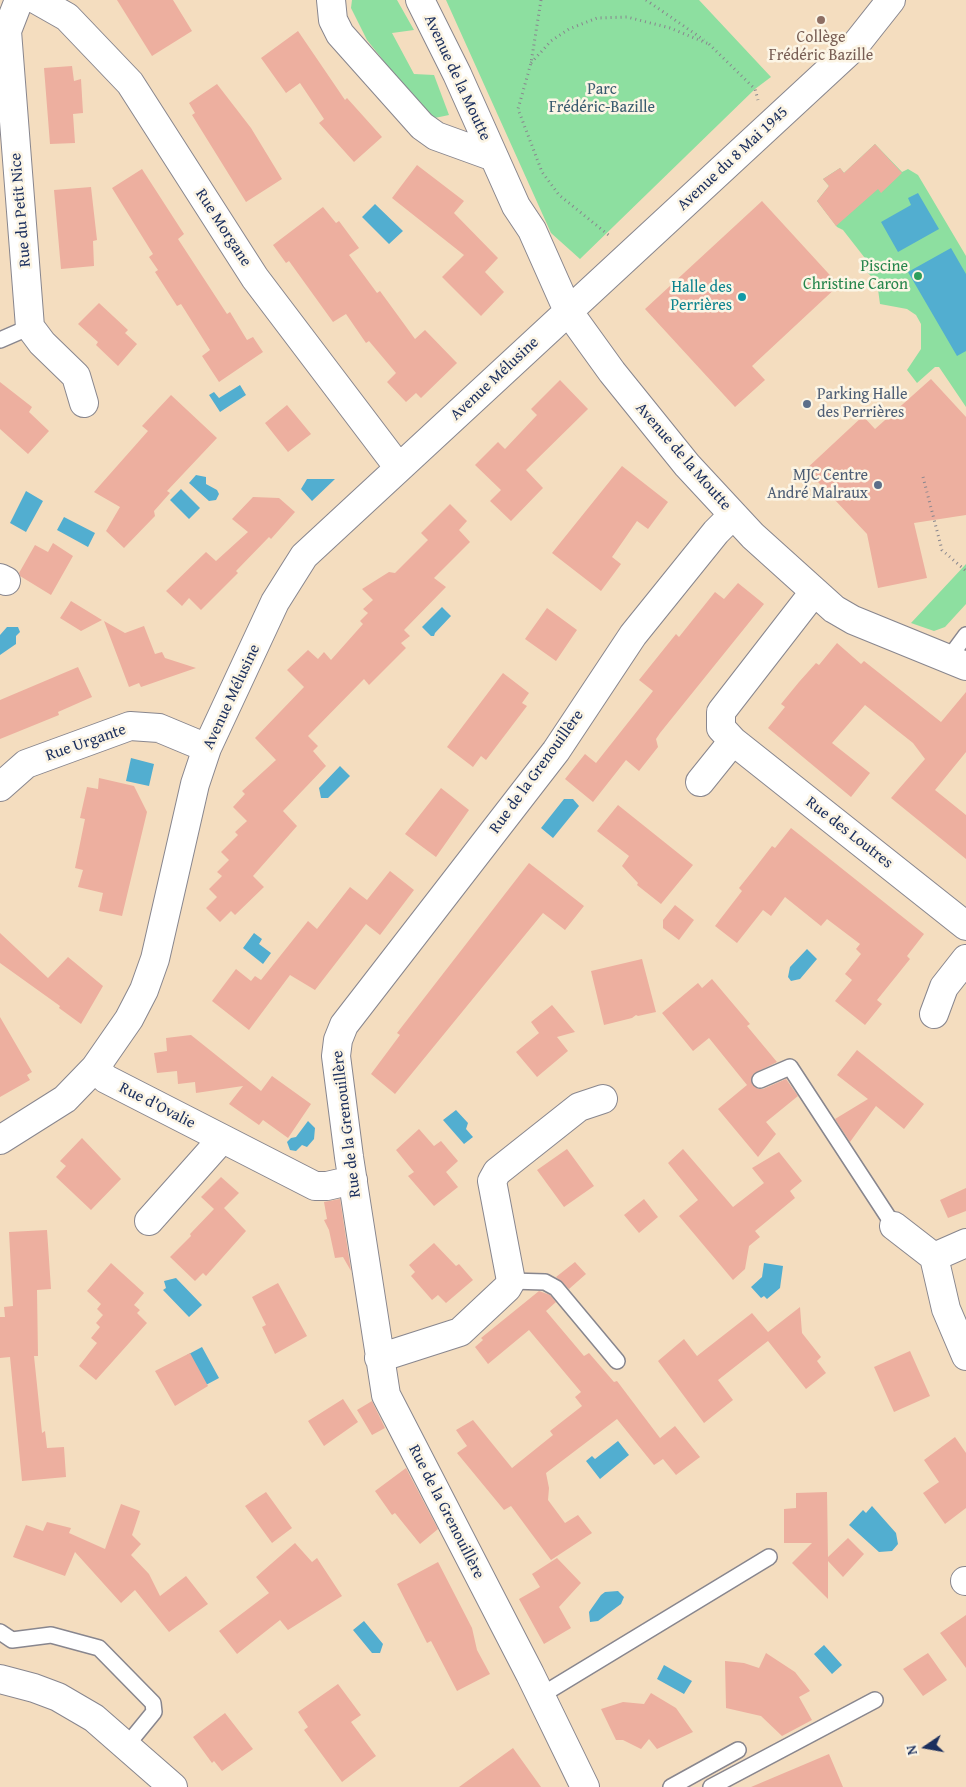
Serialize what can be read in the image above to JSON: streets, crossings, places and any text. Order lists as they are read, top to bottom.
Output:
{
  "streets": {
    "street": [
      "Avenue de la Moutte",
      "Avenue du 8 Mai 1945",
      "Rue du Petit Nice",
      "Rue Morgane",
      "Avenue Mélusine",
      "Rue Urgante",
      "Rue de la Grenouillère",
      "Rue des Loutres",
      "Rue d'Ovalie"
    ]
  },
  "crossings": [
    ["Avenue de la Moutte", "Avenue du 8 Mai 1945"],
    ["Avenue de la Moutte", "Avenue Mélusine"],
    ["Avenue de la Moutte", "Rue de la Grenouillère"],
    ["Avenue de la Moutte", "Rue des Loutres"],
    ["Avenue du 8 Mai 1945", "Avenue Mélusine"],
    ["Rue Morgane", "Avenue Mélusine"],
    ["Avenue Mélusine", "Rue Urgante"],
    ["Avenue Mélusine", "Rue d'Ovalie"],
    ["Rue de la Grenouillère", "Rue d'Ovalie"]
  ],
  "parks": ["Parc Frédéric-Bazille"],
  "places": [
    "Collège Frédéric Bazille",
    "Piscine Christine Caron",
    "Halle des Perrières",
    "Parking Halle des Perrières",
    "MJC Centre André Malraux"
  ],
  "north": "left"
}
